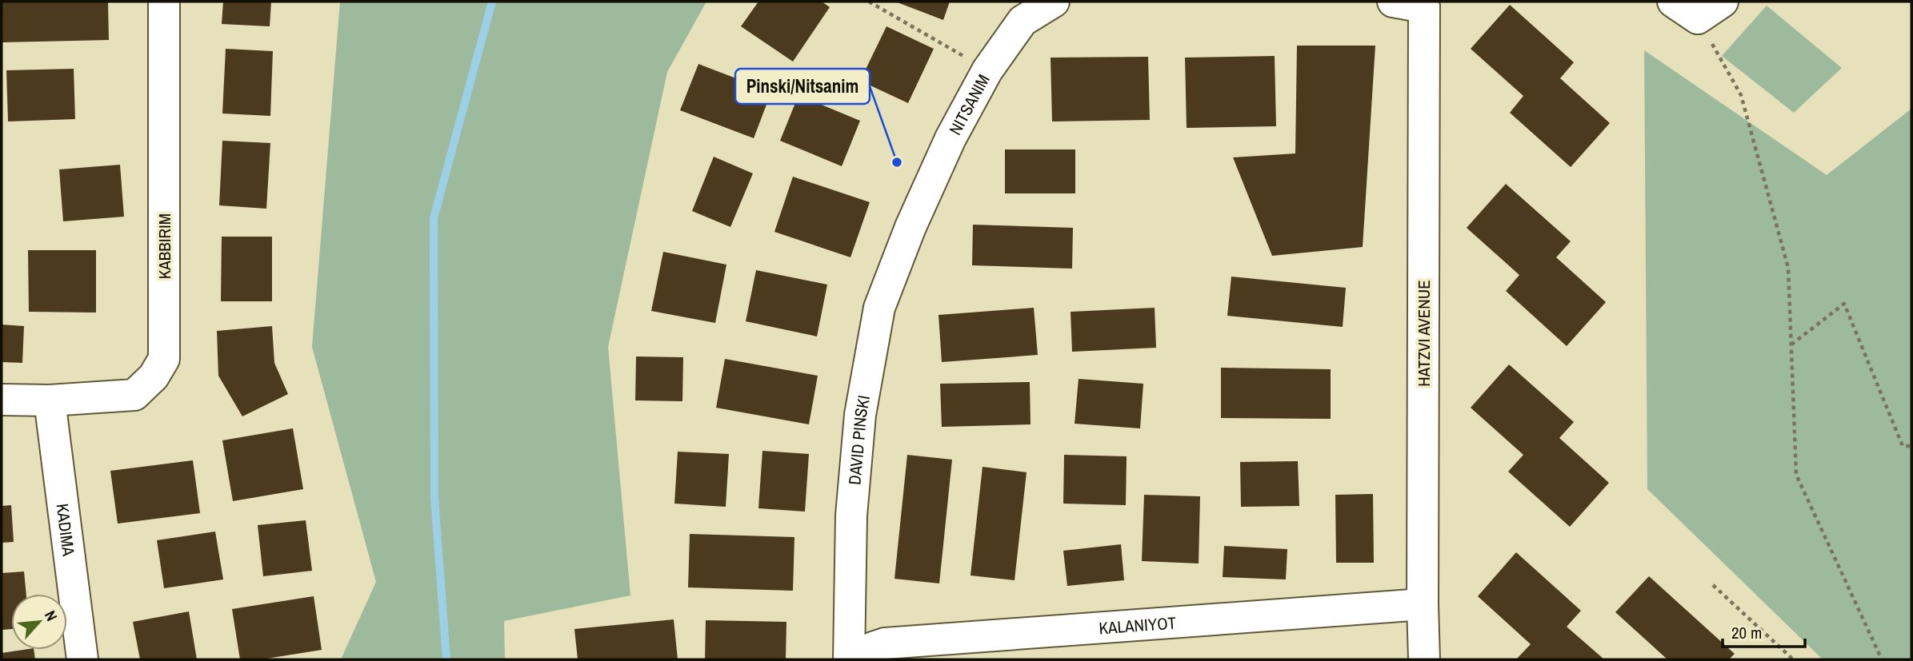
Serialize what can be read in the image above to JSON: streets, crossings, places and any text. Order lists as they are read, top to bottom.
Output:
{
  "streets": {
    "street": [
      "NITSANIM",
      "KABBIRIM",
      "HATZVI AVENUE",
      "DAVID PINSKI",
      "KADIMA",
      "KALANIYOT"
    ]
  },
  "crossings": [
    ["NITSANIM", "DAVID PINSKI"],
    ["KABBIRIM", "KADIMA"],
    ["HATZVI AVENUE", "KALANIYOT"]
  ],
  "places": ["Pinski/Nitsanim"],
  "scale_bar": "20 m",
  "north": "top right"
}
